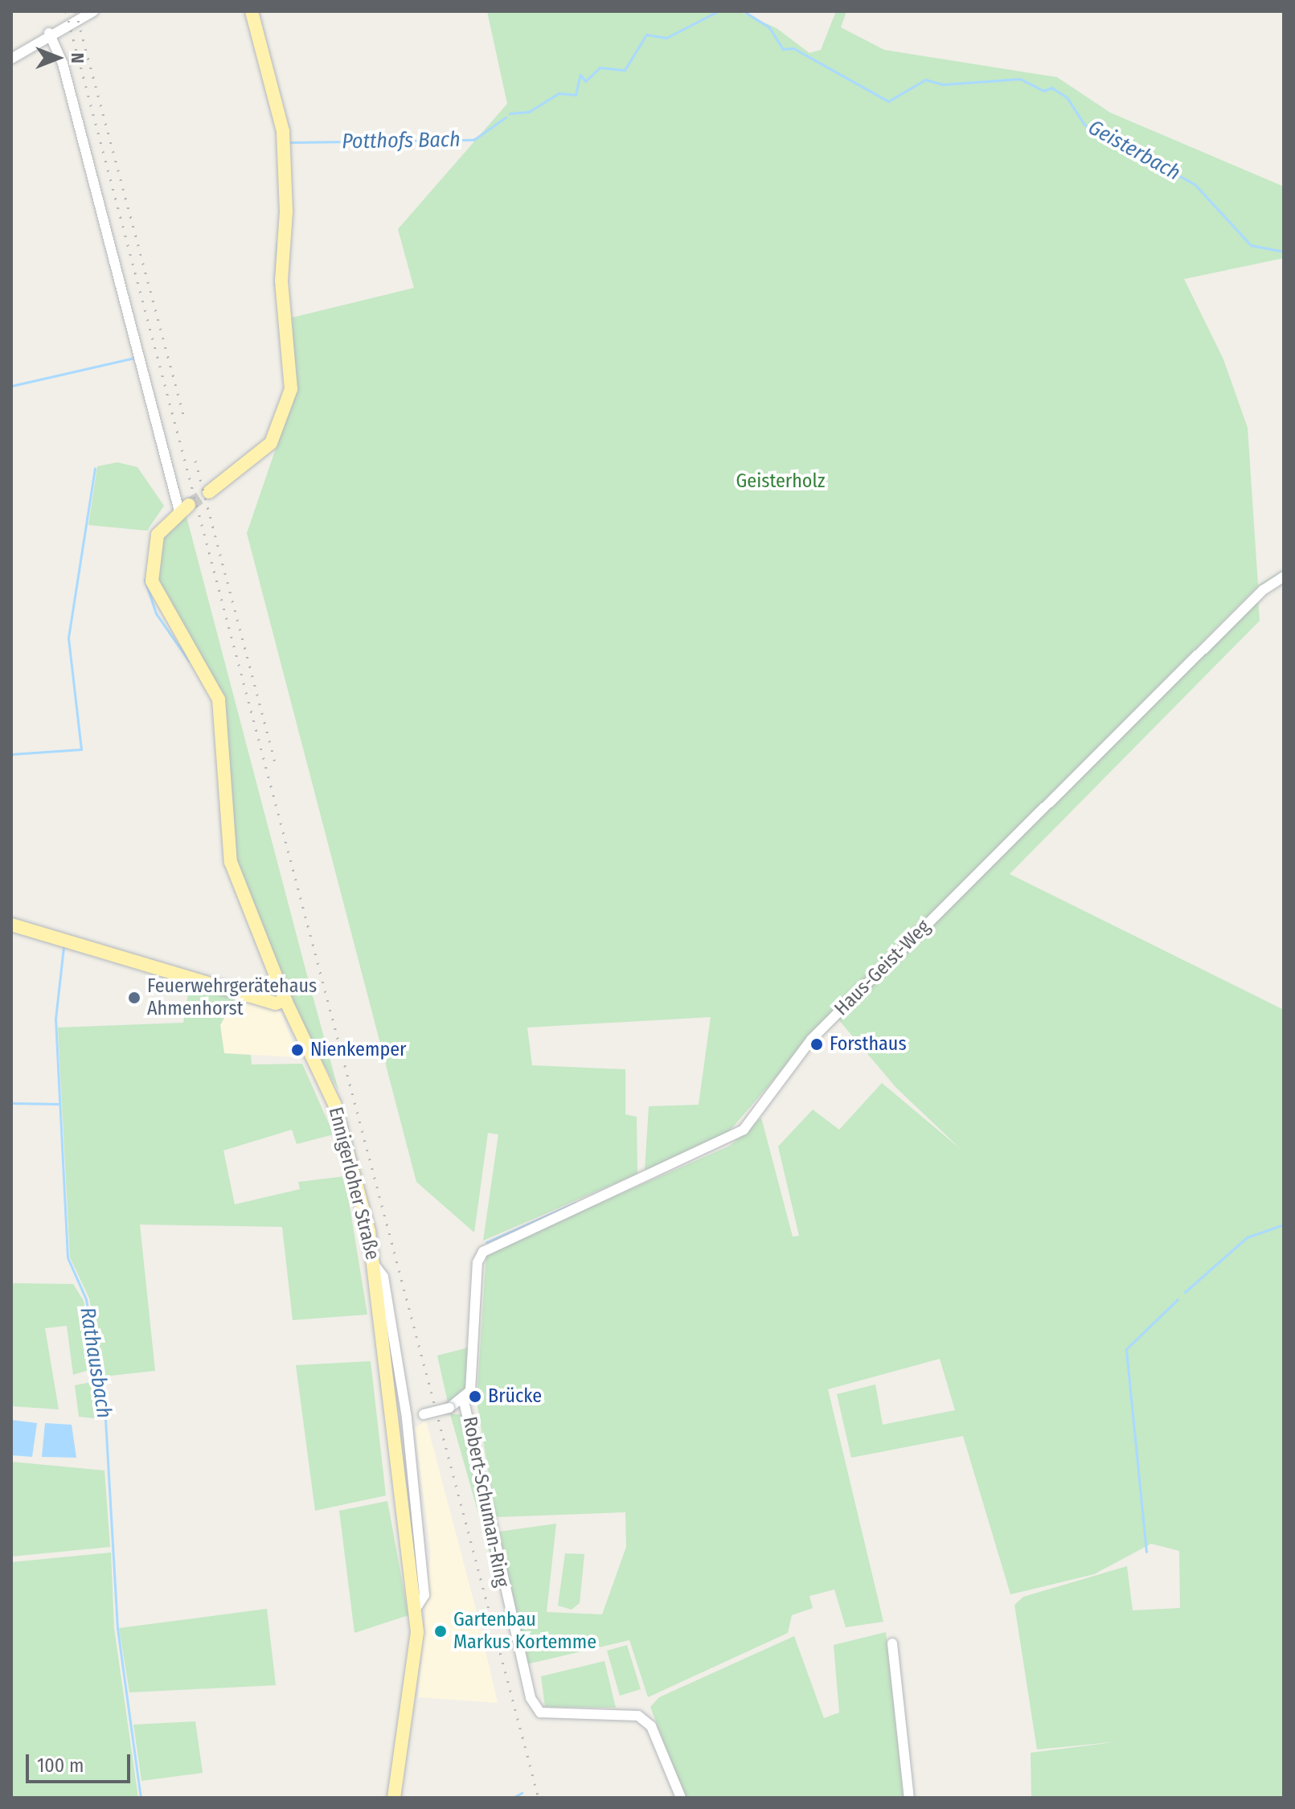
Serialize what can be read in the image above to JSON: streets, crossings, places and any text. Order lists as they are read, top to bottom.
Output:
{
  "streets": {
    "main road": ["Ennigerloher Straße"],
    "street": ["Haus-Geist-Weg", "Robert-Schuman-Ring"]
  },
  "crossings": [
    ["Haus-Geist-Weg", "Robert-Schuman-Ring"]
  ],
  "water": ["Potthofs Bach", "Geisterbach", "Rathausbach"],
  "parks": ["Geisterholz"],
  "places": [
    "Feuerwehrgerätehaus Ahmenhorst",
    "Forsthaus",
    "Nienkemper",
    "Brücke",
    "Gartenbau Markus Kortemme"
  ],
  "scale_bar": "100 m",
  "north": "right"
}
